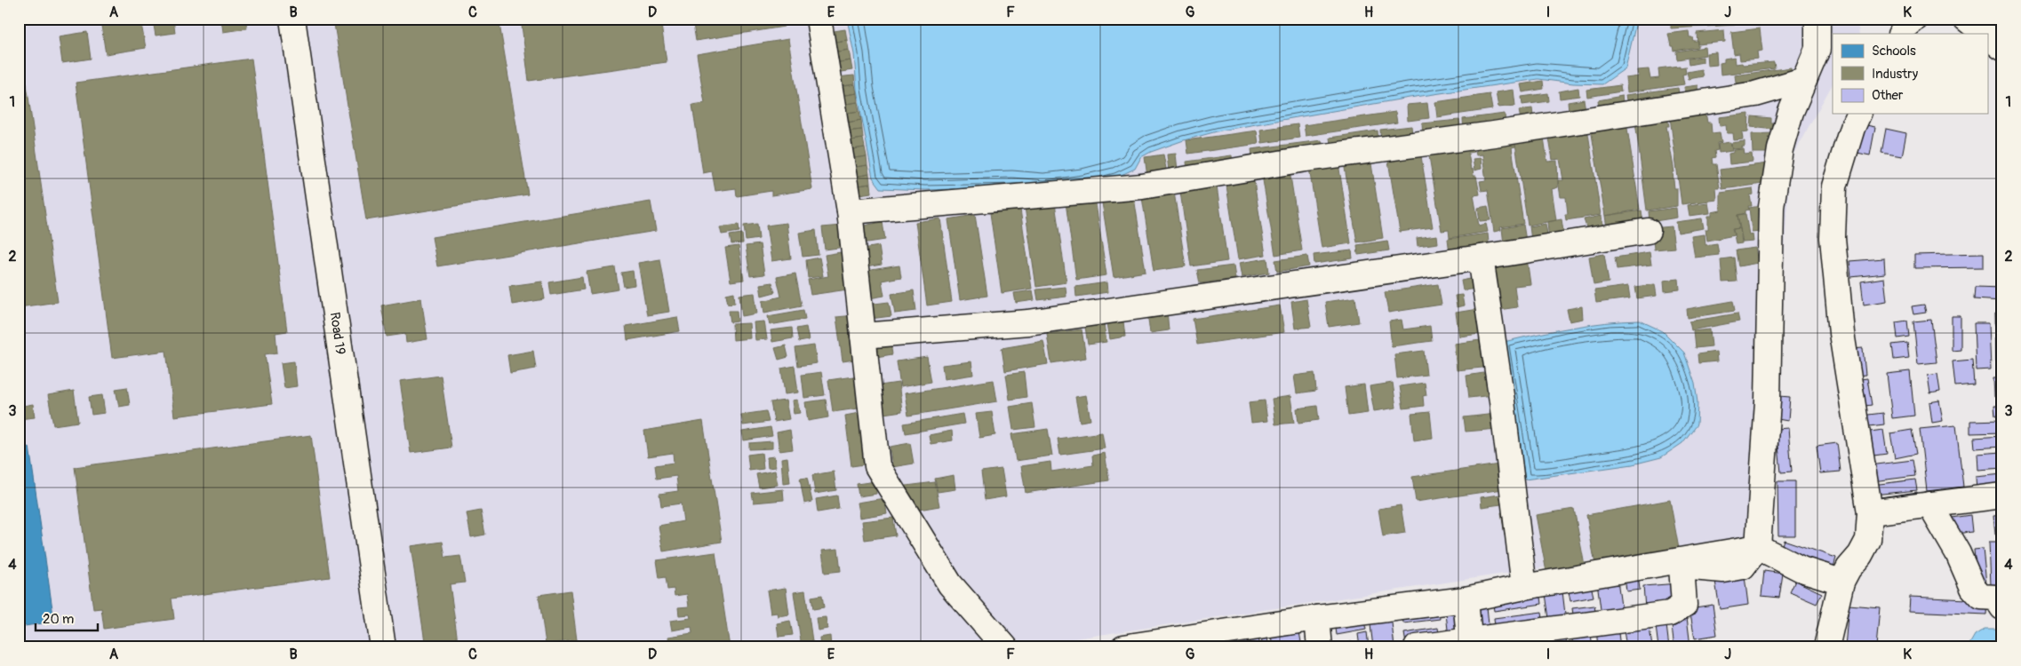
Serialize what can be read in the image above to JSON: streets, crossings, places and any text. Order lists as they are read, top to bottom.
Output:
{
  "streets": {
    "street": ["Road 19"]
  },
  "legend": ["Schools", "Industry", "Other"],
  "scale_bar": "20 m",
  "grid": {
    "columns": [
      "A",
      "B",
      "C",
      "D",
      "E",
      "F",
      "G",
      "H",
      "I",
      "J",
      "K"
    ],
    "rows": [
      "1",
      "2",
      "3",
      "4"
    ]
  }
}
